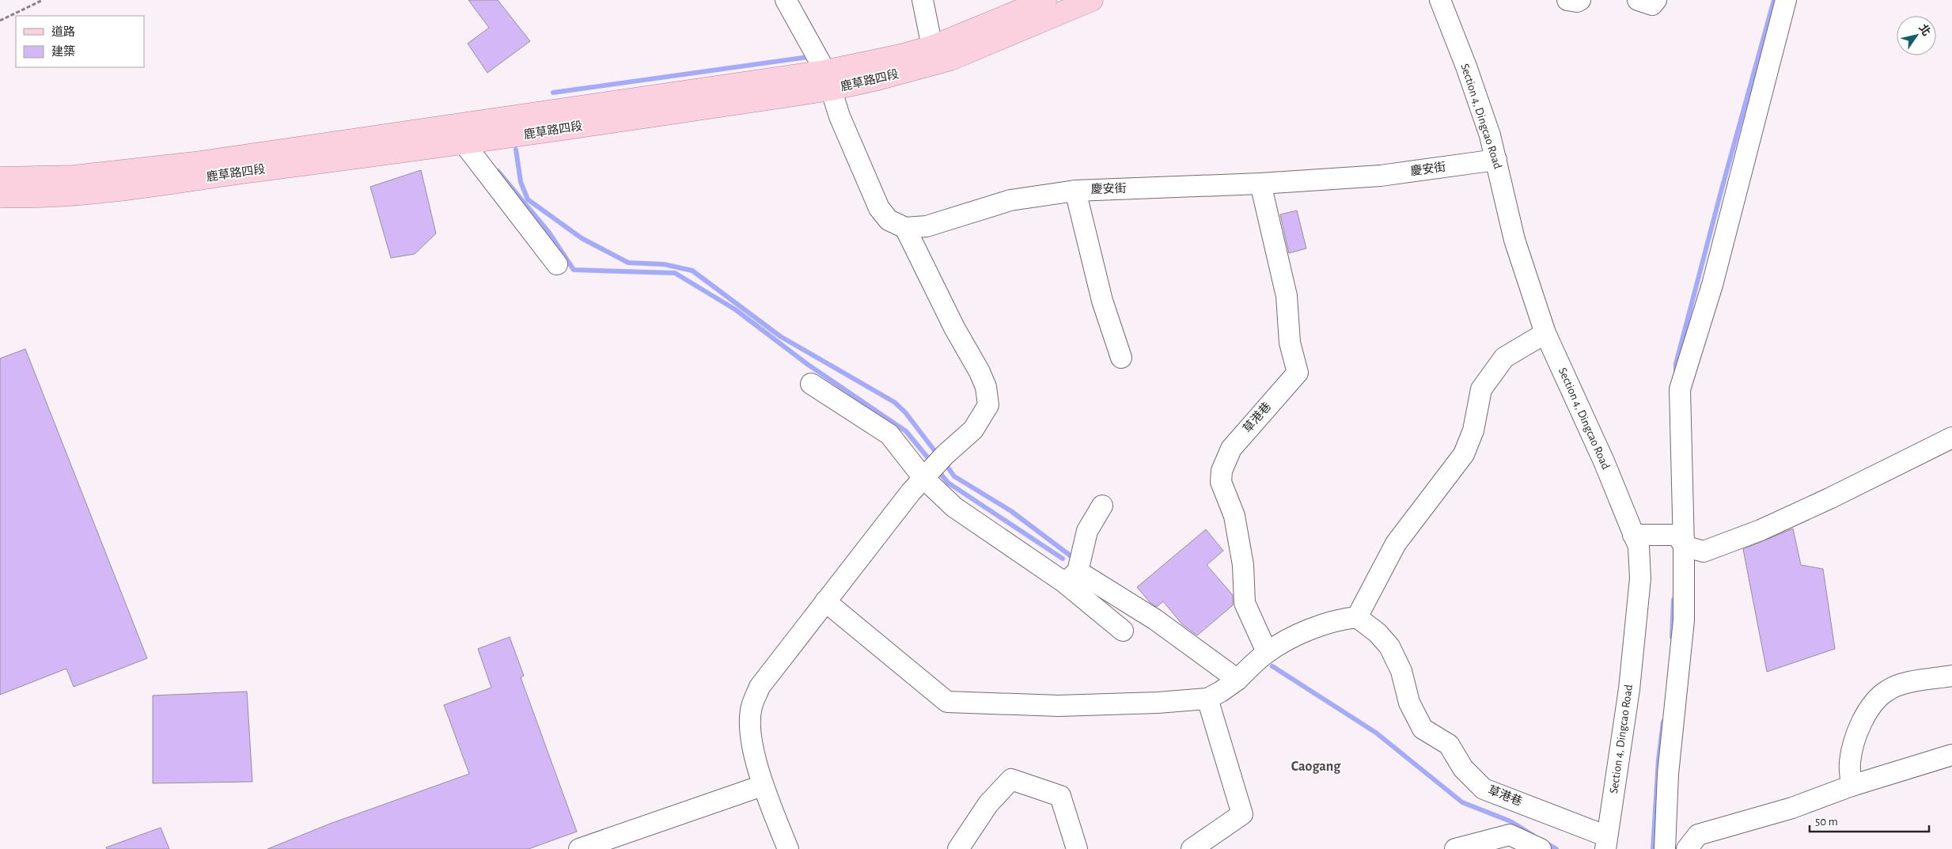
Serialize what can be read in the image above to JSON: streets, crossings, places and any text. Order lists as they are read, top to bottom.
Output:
{
  "streets": {
    "main road": ["鹿草路四段"],
    "street": ["Section 4, Dingcao Road", "慶安街", "草港巷"]
  },
  "crossings": [
    ["Section 4, Dingcao Road", "慶安街"],
    ["Section 4, Dingcao Road", "草港巷"],
    ["慶安街", "草港巷"]
  ],
  "districts": ["Caogang"],
  "legend": ["道路", "建築"],
  "scale_bar": "50 m",
  "north": "top right"
}
